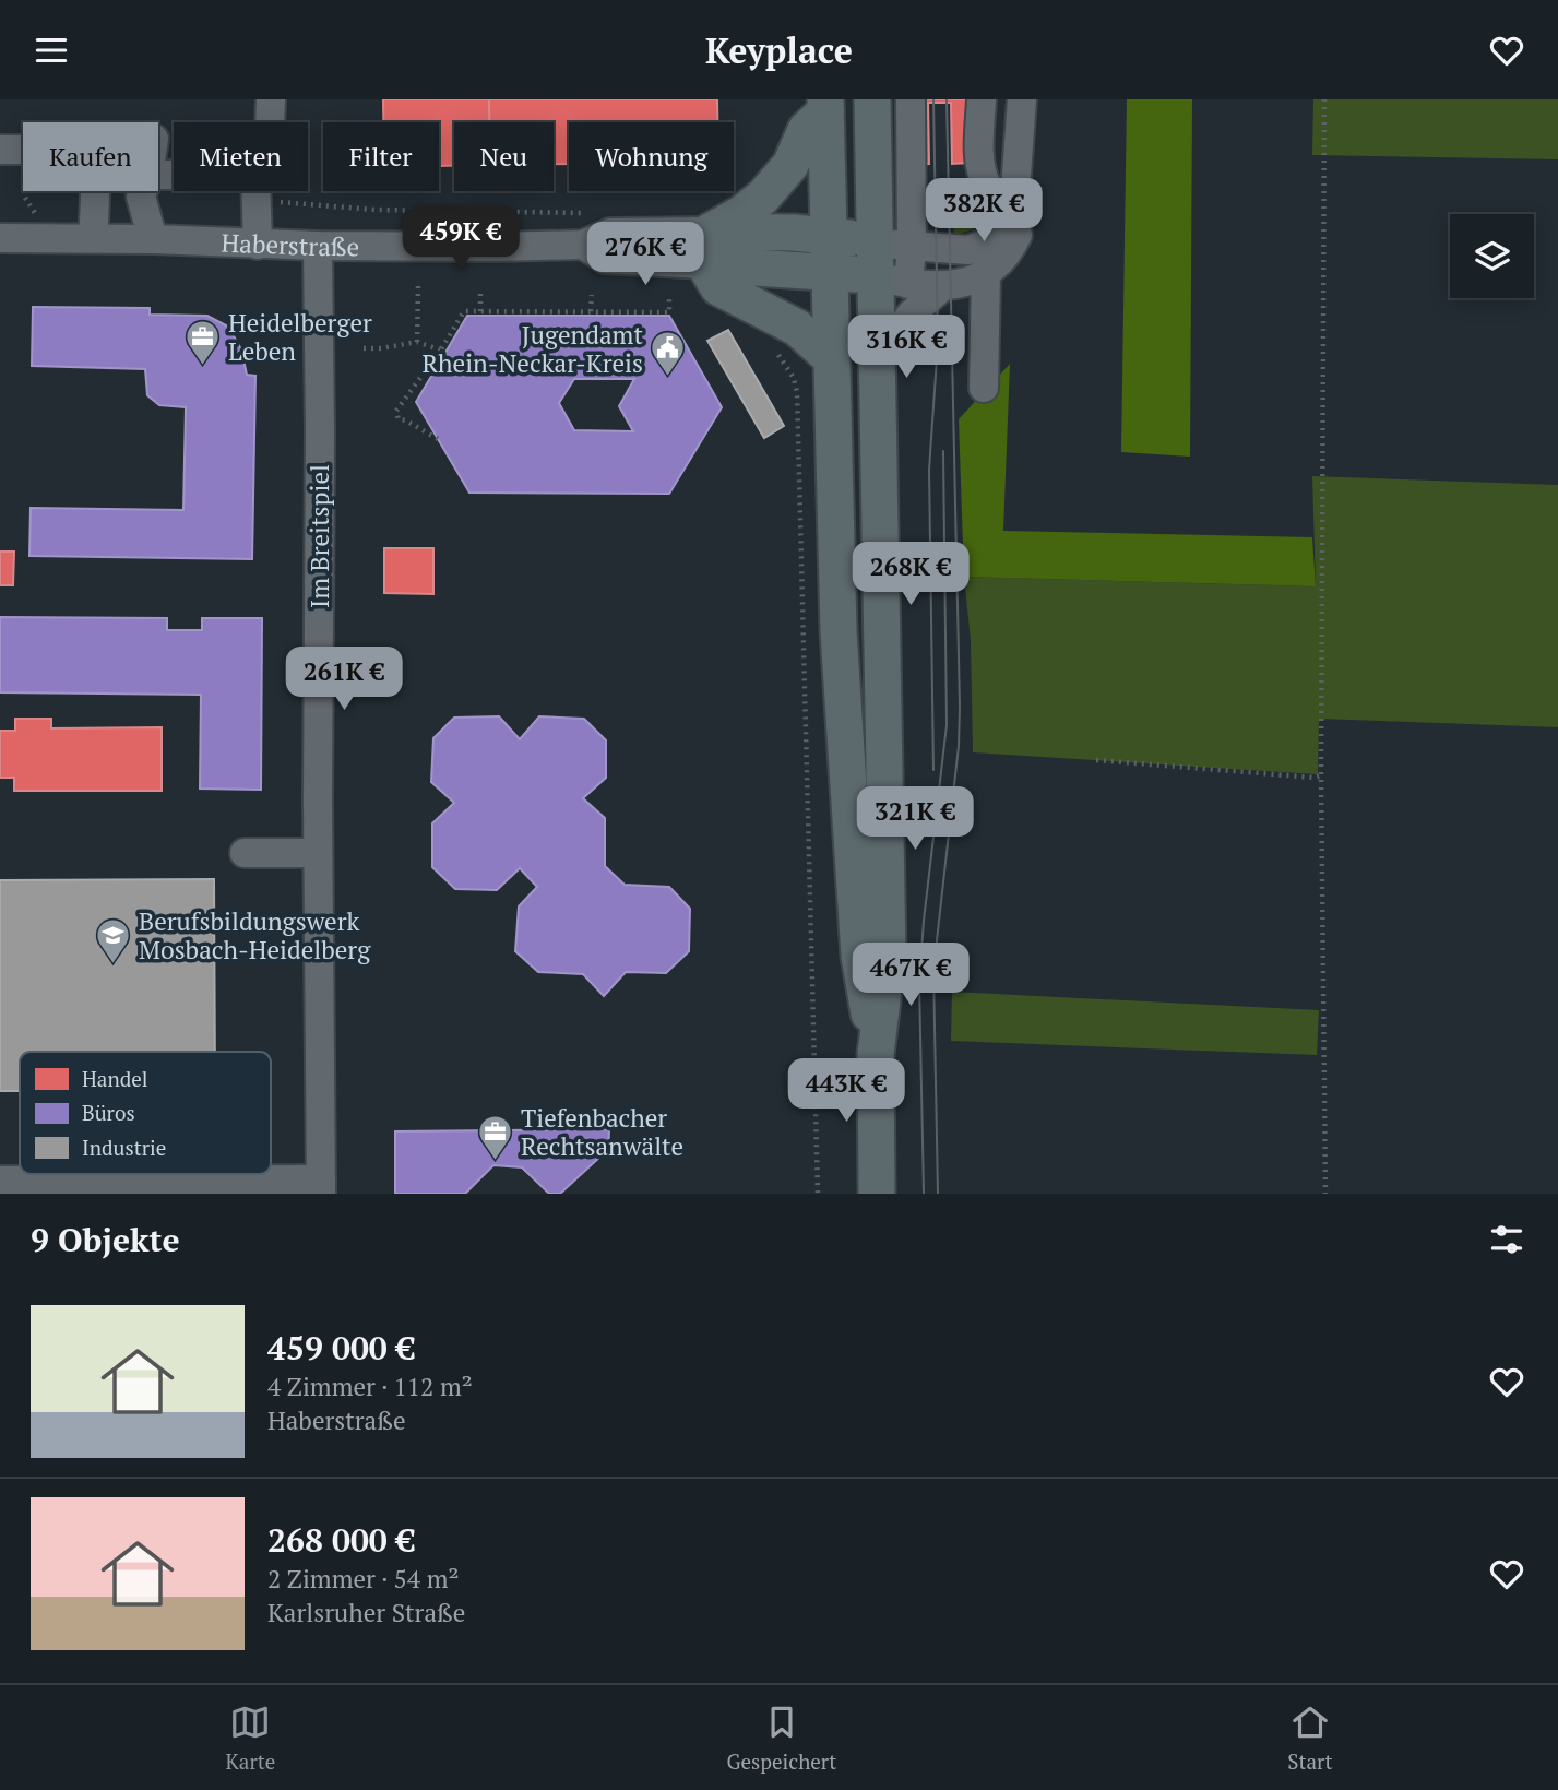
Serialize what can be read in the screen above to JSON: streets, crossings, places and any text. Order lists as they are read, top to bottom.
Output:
{
  "streets": {
    "street": ["Haberstraße", "Im Breitspiel"]
  },
  "crossings": [
    ["Haberstraße", "Im Breitspiel"]
  ],
  "places": {
    "office": ["Heidelberger Leben", "Tiefenbacher Rechtsanwälte"],
    "public building": ["Jugendamt Rhein-Neckar-Kreis"],
    "school or university": ["Berufsbildungswerk Mosbach-Heidelberg"]
  },
  "legend": ["Handel", "Büros", "Industrie"],
  "page": {
    "header": "Keyplace",
    "chip": [
      "Kaufen",
      "Mieten",
      "Filter",
      "Neu",
      "Wohnung"
    ],
    "price": [
      "382K €",
      "459K €",
      "276K €",
      "316K €",
      "268K €",
      "261K €",
      "321K €",
      "467K €",
      "443K €"
    ],
    "heading": "9 Objekte",
    "list": [
      {
        "name": "459 000 €",
        "note": "4 Zimmer · 112 m² · Haberstraße"
      },
      {
        "name": "268 000 €",
        "note": "2 Zimmer · 54 m² · Karlsruher Straße"
      }
    ],
    "tabs": ["Karte", "Gespeichert", "Start"]
  }
}
